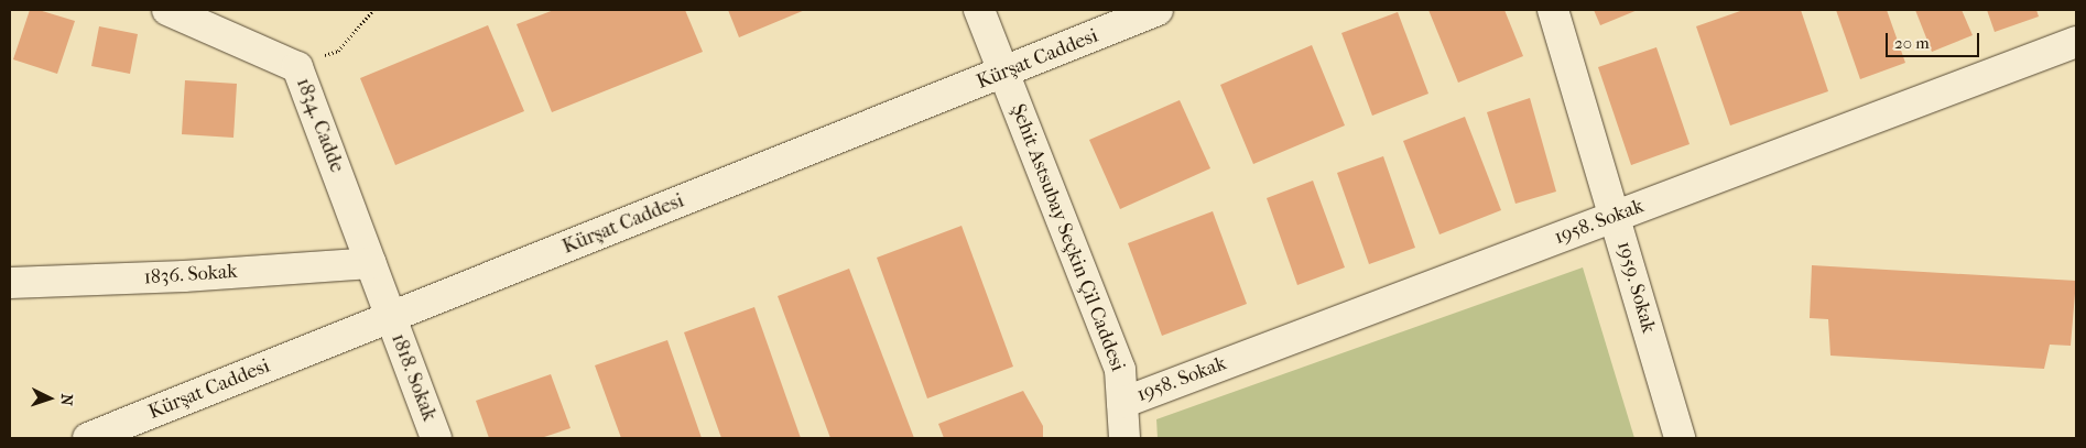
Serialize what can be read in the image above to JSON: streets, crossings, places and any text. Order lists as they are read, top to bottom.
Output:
{
  "streets": {
    "street": [
      "Kürşat Caddesi",
      "1834. Cadde",
      "1958. Sokak",
      "Şehit Astsubay Seçkin Çil Caddesi",
      "1836. Sokak",
      "1959. Sokak",
      "1818. Sokak"
    ]
  },
  "crossings": [
    ["Kürşat Caddesi", "1834. Cadde"],
    ["Kürşat Caddesi", "Şehit Astsubay Seçkin Çil Caddesi"],
    ["Kürşat Caddesi", "1818. Sokak"],
    ["1834. Cadde", "1836. Sokak"],
    ["1834. Cadde", "1818. Sokak"],
    ["1958. Sokak", "Şehit Astsubay Seçkin Çil Caddesi"],
    ["1958. Sokak", "1959. Sokak"]
  ],
  "scale_bar": "20 m",
  "north": "right"
}
